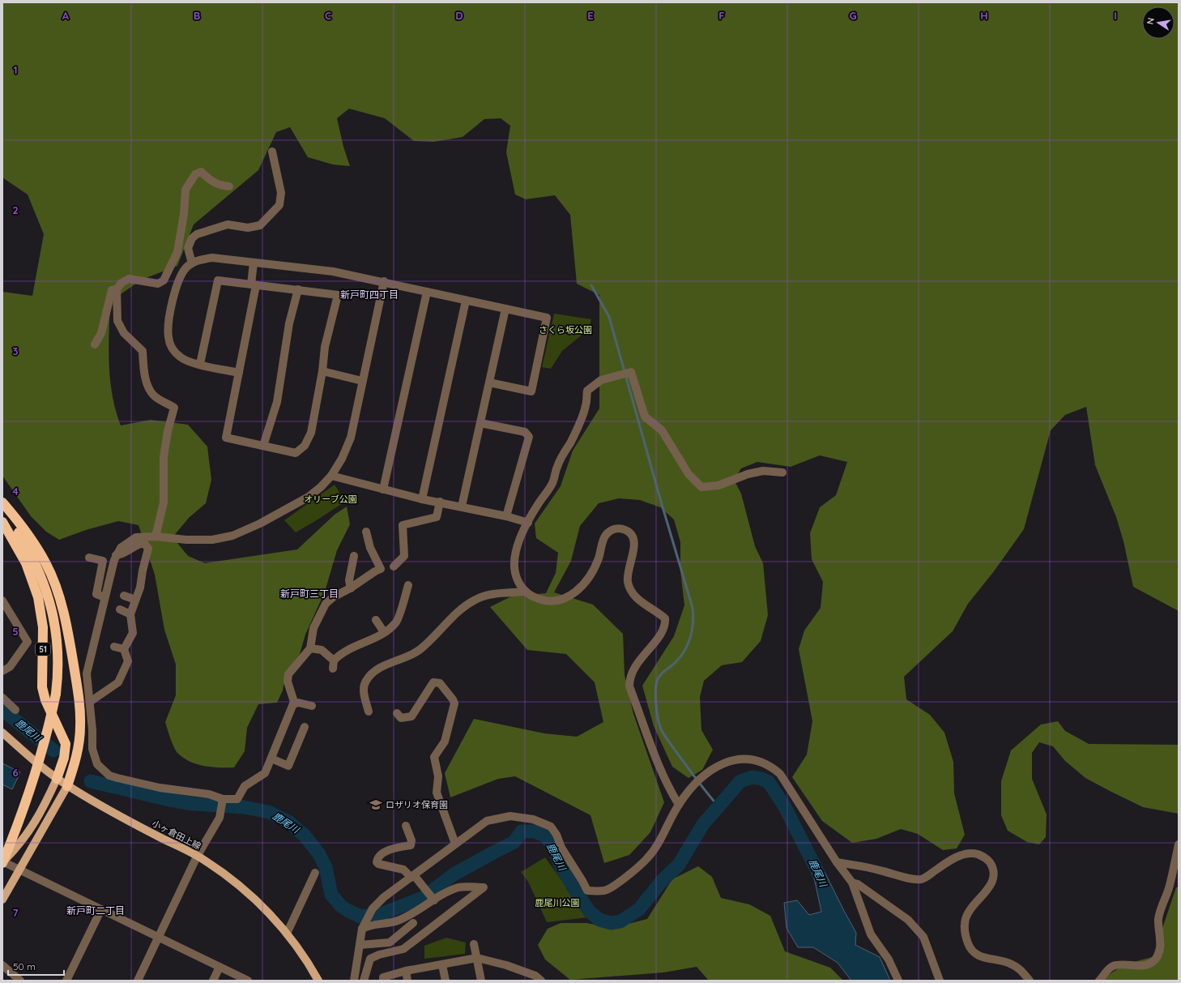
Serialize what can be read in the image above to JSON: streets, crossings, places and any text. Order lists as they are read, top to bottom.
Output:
{
  "streets": {
    "highway": ["51"],
    "main road": ["小ヶ倉田上線"]
  },
  "crossings": [
    ["51", "小ヶ倉田上線"]
  ],
  "districts": ["新戸町四丁目", "新戸町三丁目", "新戸町二丁目"],
  "water": ["鹿尾川"],
  "parks": ["さくら坂公園", "オリーブ公園", "鹿尾川公園"],
  "places": {
    "school or university": ["ロザリオ保育園"]
  },
  "scale_bar": "50 m",
  "north": "left",
  "grid": {
    "columns": [
      "A",
      "B",
      "C",
      "D",
      "E",
      "F",
      "G",
      "H",
      "I"
    ],
    "rows": [
      "1",
      "2",
      "3",
      "4",
      "5",
      "6",
      "7"
    ]
  }
}
